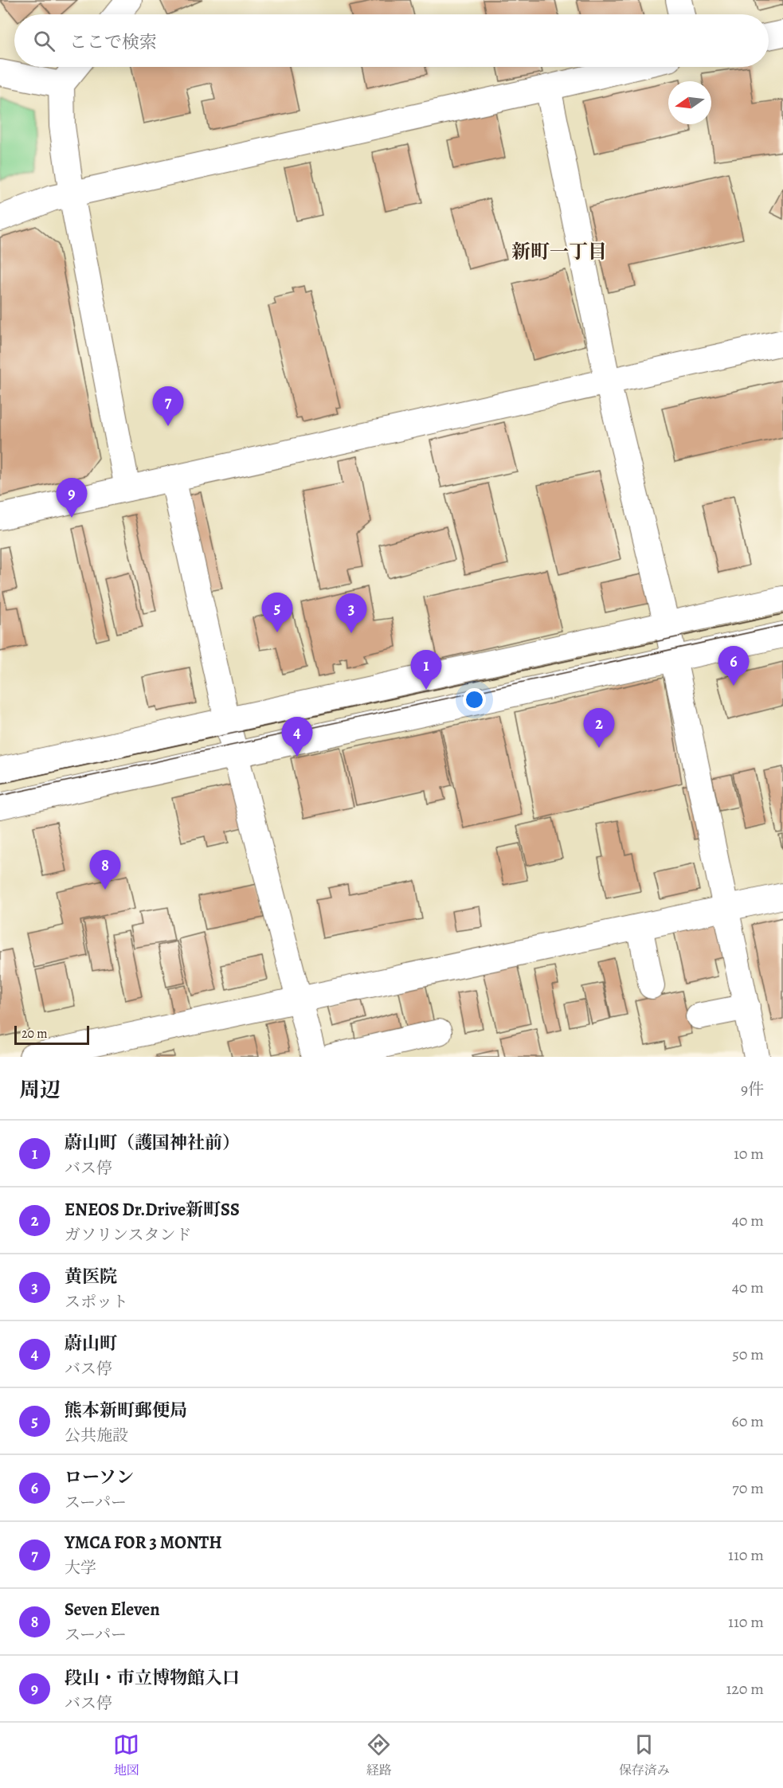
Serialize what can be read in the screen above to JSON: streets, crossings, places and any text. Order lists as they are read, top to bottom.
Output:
{
  "districts": ["新町一丁目"],
  "scale_bar": "20 m",
  "north": "left",
  "page": {
    "search": "ここで検索",
    "pins": [
      "7",
      "9",
      "5",
      "3",
      "6",
      "1",
      "2",
      "4",
      "8"
    ],
    "scale": "20 m",
    "heading": ["周辺", "9件"],
    "list": [
      {
        "mark": "1",
        "name": "蔚山町（護国神社前）",
        "note": "バス停",
        "value": "10 m"
      },
      {
        "mark": "2",
        "name": "ENEOS Dr.Drive新町SS",
        "note": "ガソリンスタンド",
        "value": "40 m"
      },
      {
        "mark": "3",
        "name": "黄医院",
        "note": "スポット",
        "value": "40 m"
      },
      {
        "mark": "4",
        "name": "蔚山町",
        "note": "バス停",
        "value": "50 m"
      },
      {
        "mark": "5",
        "name": "熊本新町郵便局",
        "note": "公共施設",
        "value": "60 m"
      },
      {
        "mark": "6",
        "name": "ローソン",
        "note": "スーパー",
        "value": "70 m"
      },
      {
        "mark": "7",
        "name": "YMCA FOR 3 MONTH",
        "note": "大学",
        "value": "110 m"
      },
      {
        "mark": "8",
        "name": "Seven Eleven",
        "note": "スーパー",
        "value": "110 m"
      },
      {
        "mark": "9",
        "name": "段山・市立博物館入口",
        "note": "バス停",
        "value": "120 m"
      }
    ],
    "nav": ["地図", "経路", "保存済み"]
  }
}
